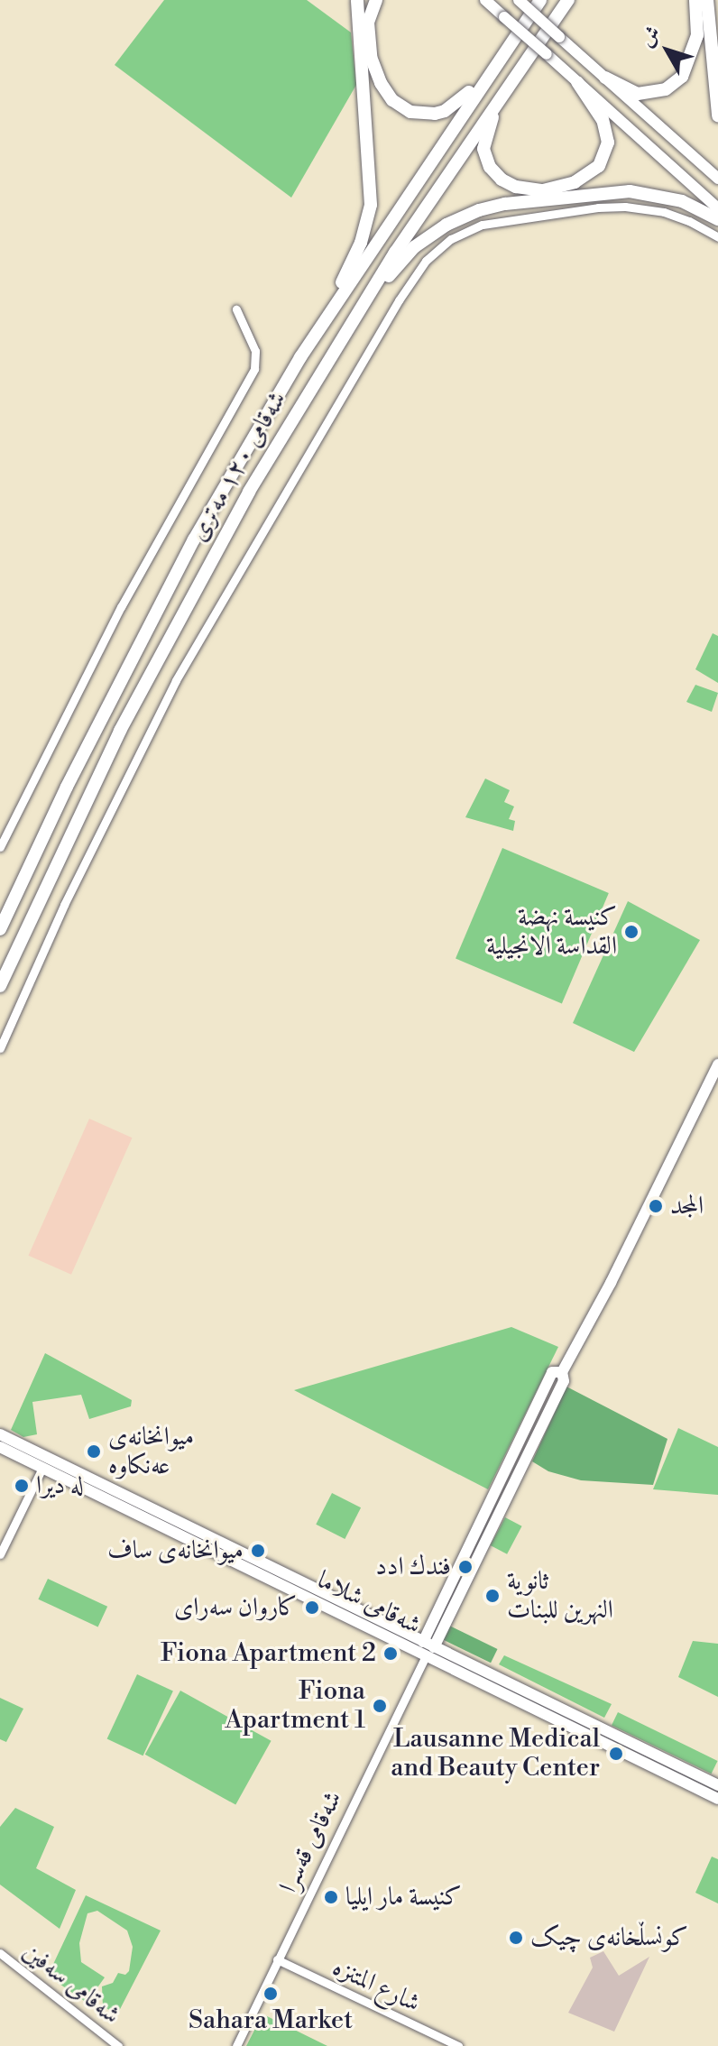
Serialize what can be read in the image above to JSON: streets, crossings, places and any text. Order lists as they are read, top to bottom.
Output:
{
  "streets": {
    "highway": ["شەقامی ١٢٠ مەتری"],
    "main road": ["شەقامی شلاما"],
    "street": ["شەقامی قەسرا", "شەقامی سەفین", "شارع المتنزه"]
  },
  "crossings": [
    ["شەقامی شلاما", "شەقامی قەسرا"],
    ["شەقامی قەسرا", "شارع المتنزه"]
  ],
  "places": [
    "كنيسة نهضة القداسة الانجيلية",
    "المجد",
    "میوانخانەی عەنکاوە",
    "له ديرا",
    "میوانخانەی ساف",
    "فندك ادد",
    "ثانوية النهرين للبنات",
    "کاروان سەرای",
    "Fiona Apartment 2",
    "Fiona Apartment 1",
    "Lausanne Medical and Beauty Center",
    "كنيسة مار ايليا",
    "کونسڵخانەی چیک",
    "Sahara Market"
  ],
  "north": "top left"
}
